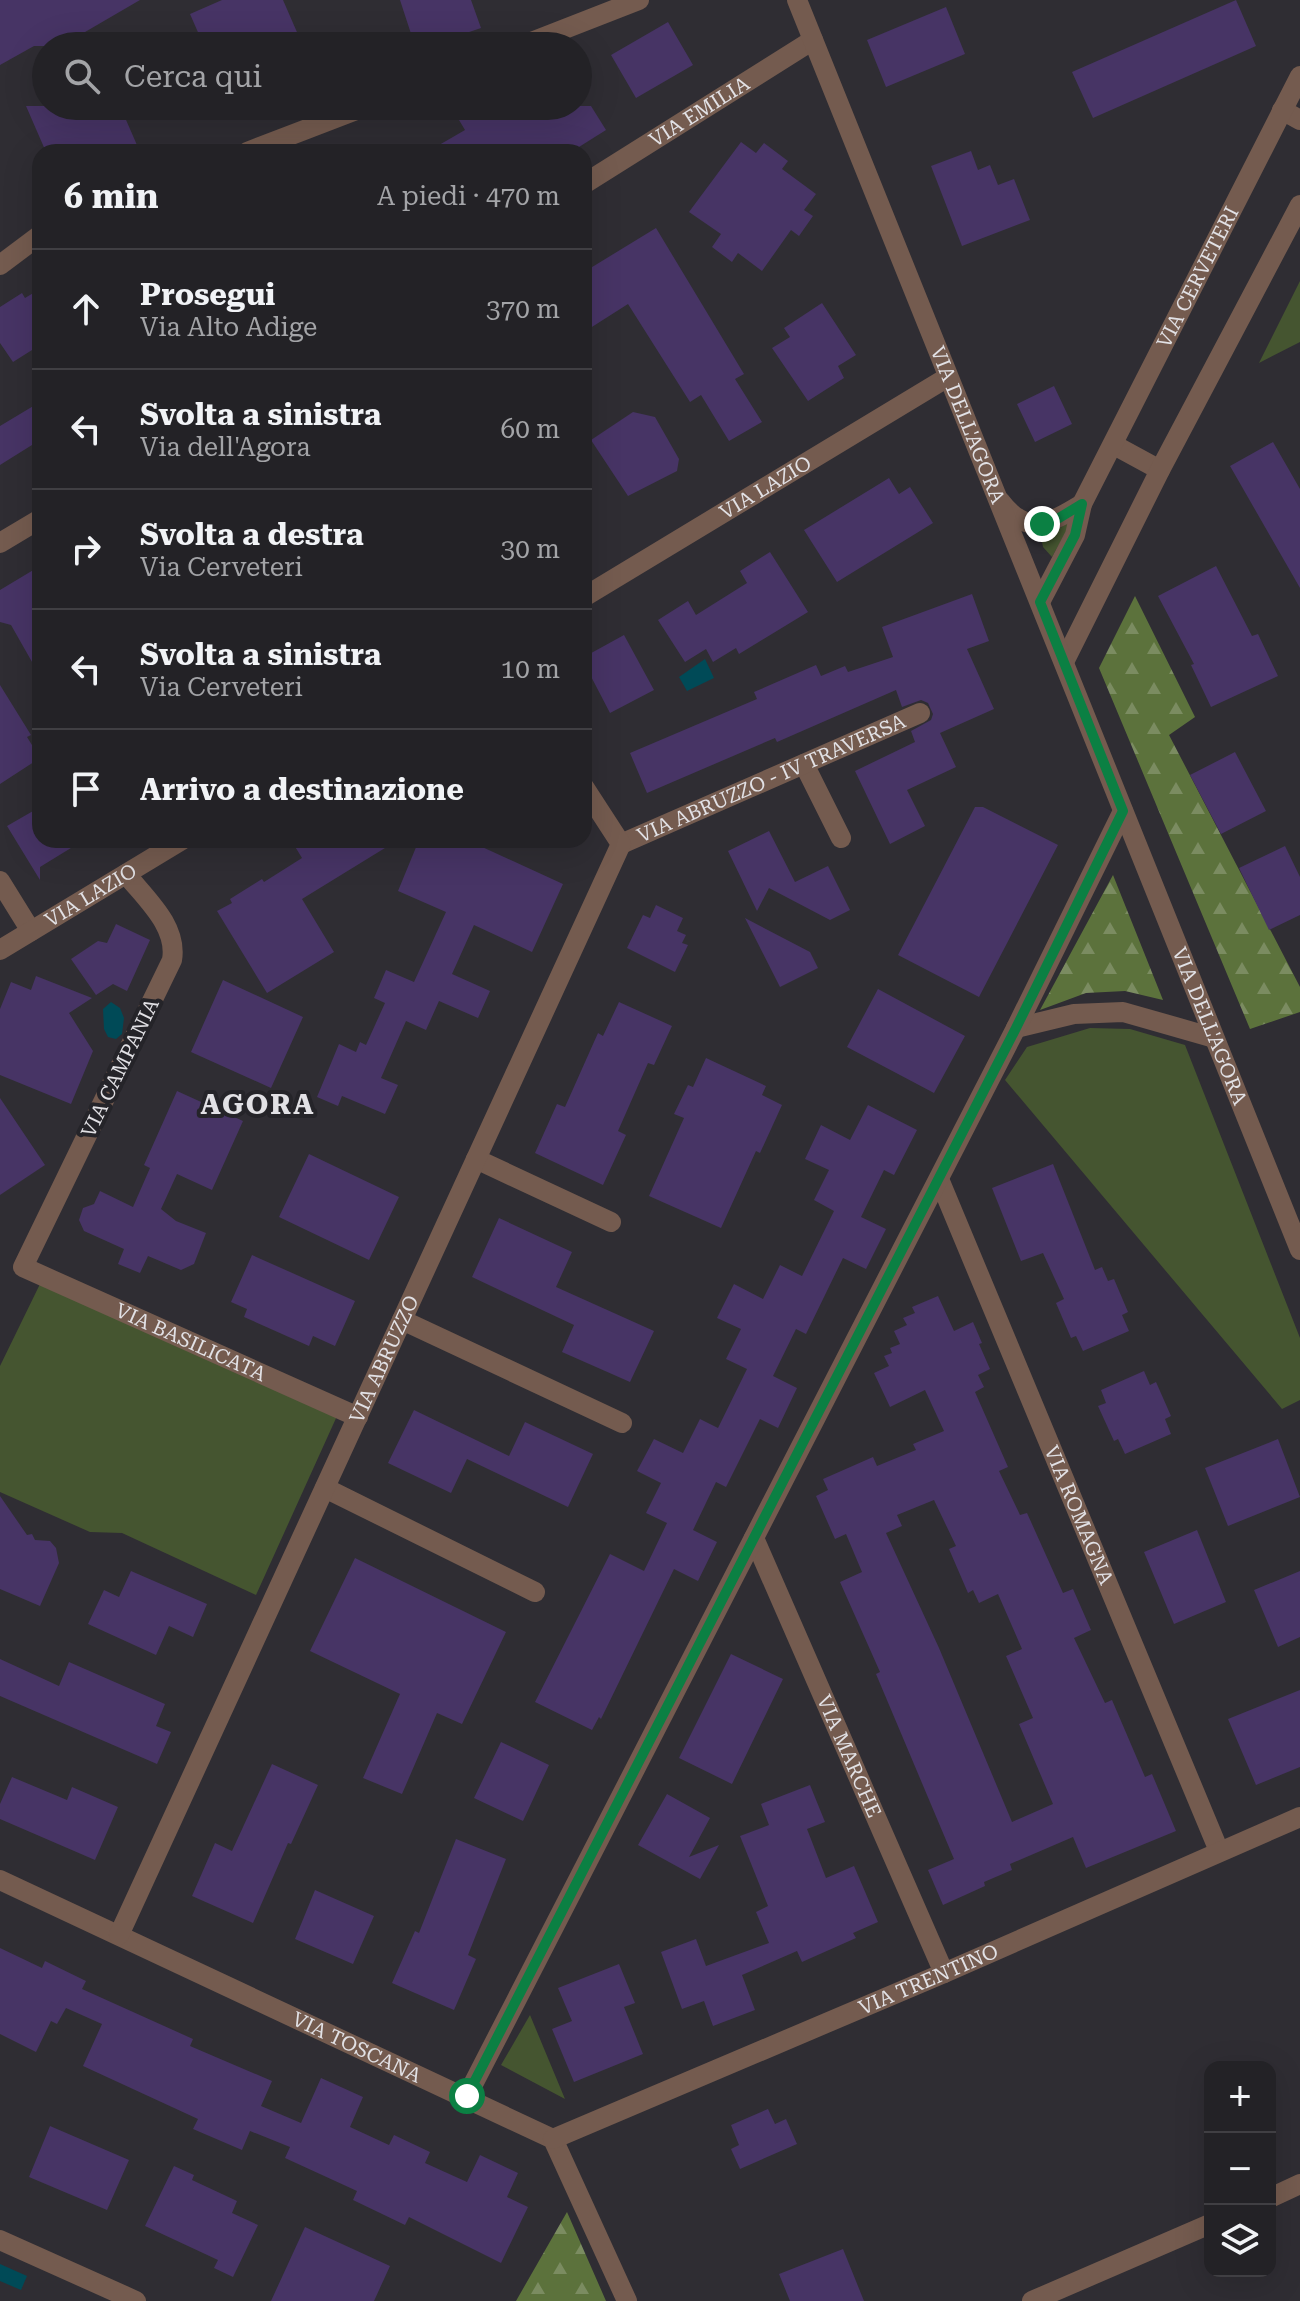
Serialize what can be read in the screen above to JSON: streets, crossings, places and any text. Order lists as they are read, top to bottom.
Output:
{
  "streets": {
    "street": [
      "VIA EMILIA",
      "VIA CERVETERI",
      "VIA DELL'AGORA",
      "VIA LAZIO",
      "VIA ABRUZZO - IV TRAVERSA",
      "VIA CAMPANIA",
      "VIA BASILICATA",
      "VIA ABRUZZO",
      "VIA ROMAGNA",
      "VIA MARCHE",
      "VIA TRENTINO",
      "VIA TOSCANA"
    ]
  },
  "crossings": [
    ["VIA EMILIA", "VIA DELL'AGORA"],
    ["VIA CERVETERI", "VIA DELL'AGORA"],
    ["VIA DELL'AGORA", "VIA LAZIO"],
    ["VIA LAZIO", "VIA CAMPANIA"],
    ["VIA ABRUZZO - IV TRAVERSA", "VIA ABRUZZO"],
    ["VIA CAMPANIA", "VIA BASILICATA"],
    ["VIA BASILICATA", "VIA ABRUZZO"],
    ["VIA ABRUZZO", "VIA TOSCANA"],
    ["VIA ROMAGNA", "VIA TRENTINO"],
    ["VIA MARCHE", "VIA TRENTINO"],
    ["VIA TRENTINO", "VIA TOSCANA"]
  ],
  "districts": ["AGORA"],
  "page": {
    "search": "Cerca qui",
    "heading": ["6 min", "A piedi · 470 m"],
    "list": [
      ["Prosegui", "Via Alto Adige", "370 m"],
      ["Svolta a sinistra", "Via dell'Agora", "60 m"],
      ["Svolta a destra", "Via Cerveteri", "30 m"],
      ["Svolta a sinistra", "Via Cerveteri", "10 m"],
      "Arrivo a destinazione"
    ],
    "map_buttons": ["+", "−"]
  }
}
